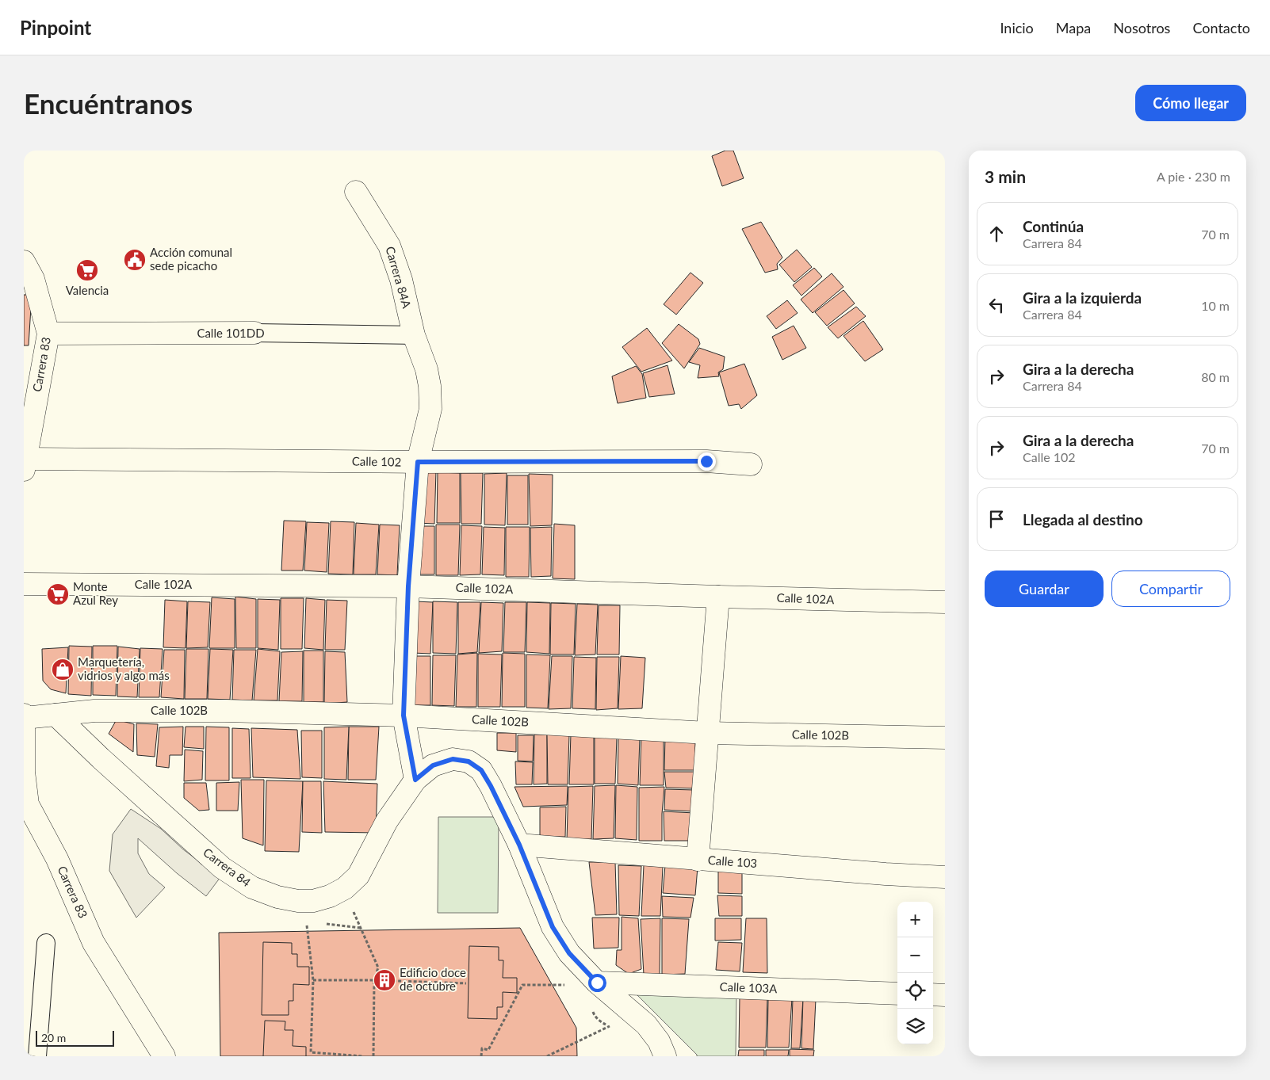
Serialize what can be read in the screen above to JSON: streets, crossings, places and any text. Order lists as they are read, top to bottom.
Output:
{
  "streets": {
    "street": [
      "Carrera 84A",
      "Calle 101DD",
      "Carrera 83",
      "Calle 102",
      "Calle 102A",
      "Calle 102B",
      "Calle 103",
      "Carrera 84",
      "Calle 103A"
    ]
  },
  "crossings": [
    ["Carrera 84A", "Calle 101DD"],
    ["Carrera 84A", "Calle 102"],
    ["Calle 101DD", "Carrera 83"],
    ["Carrera 83", "Calle 102"],
    ["Calle 102B", "Carrera 84"],
    ["Calle 103", "Carrera 84"],
    ["Carrera 84", "Calle 103A"]
  ],
  "places": {
    "public building": ["Acción comunal sede picacho"],
    "supermarket": ["Valencia", "Monte Azul Rey"],
    "shop": ["Marquetería, vidrios y algo más"],
    "building": ["Edificio doce de octubre"]
  },
  "scale_bar": "20 m",
  "page": {
    "header": "Pinpoint",
    "nav": [
      "Inicio",
      "Mapa",
      "Nosotros",
      "Contacto"
    ],
    "buttons": [
      "Cómo llegar",
      ["Guardar", "Compartir"]
    ],
    "title": "Encuéntranos",
    "heading": ["3 min", "A pie · 230 m"],
    "list": [
      ["Continúa", "Carrera 84", "70 m"],
      ["Gira a la izquierda", "Carrera 84", "10 m"],
      ["Gira a la derecha", "Carrera 84", "80 m"],
      ["Gira a la derecha", "Calle 102", "70 m"],
      "Llegada al destino"
    ],
    "map_buttons": ["+", "−"],
    "scale": "20 m"
  }
}
